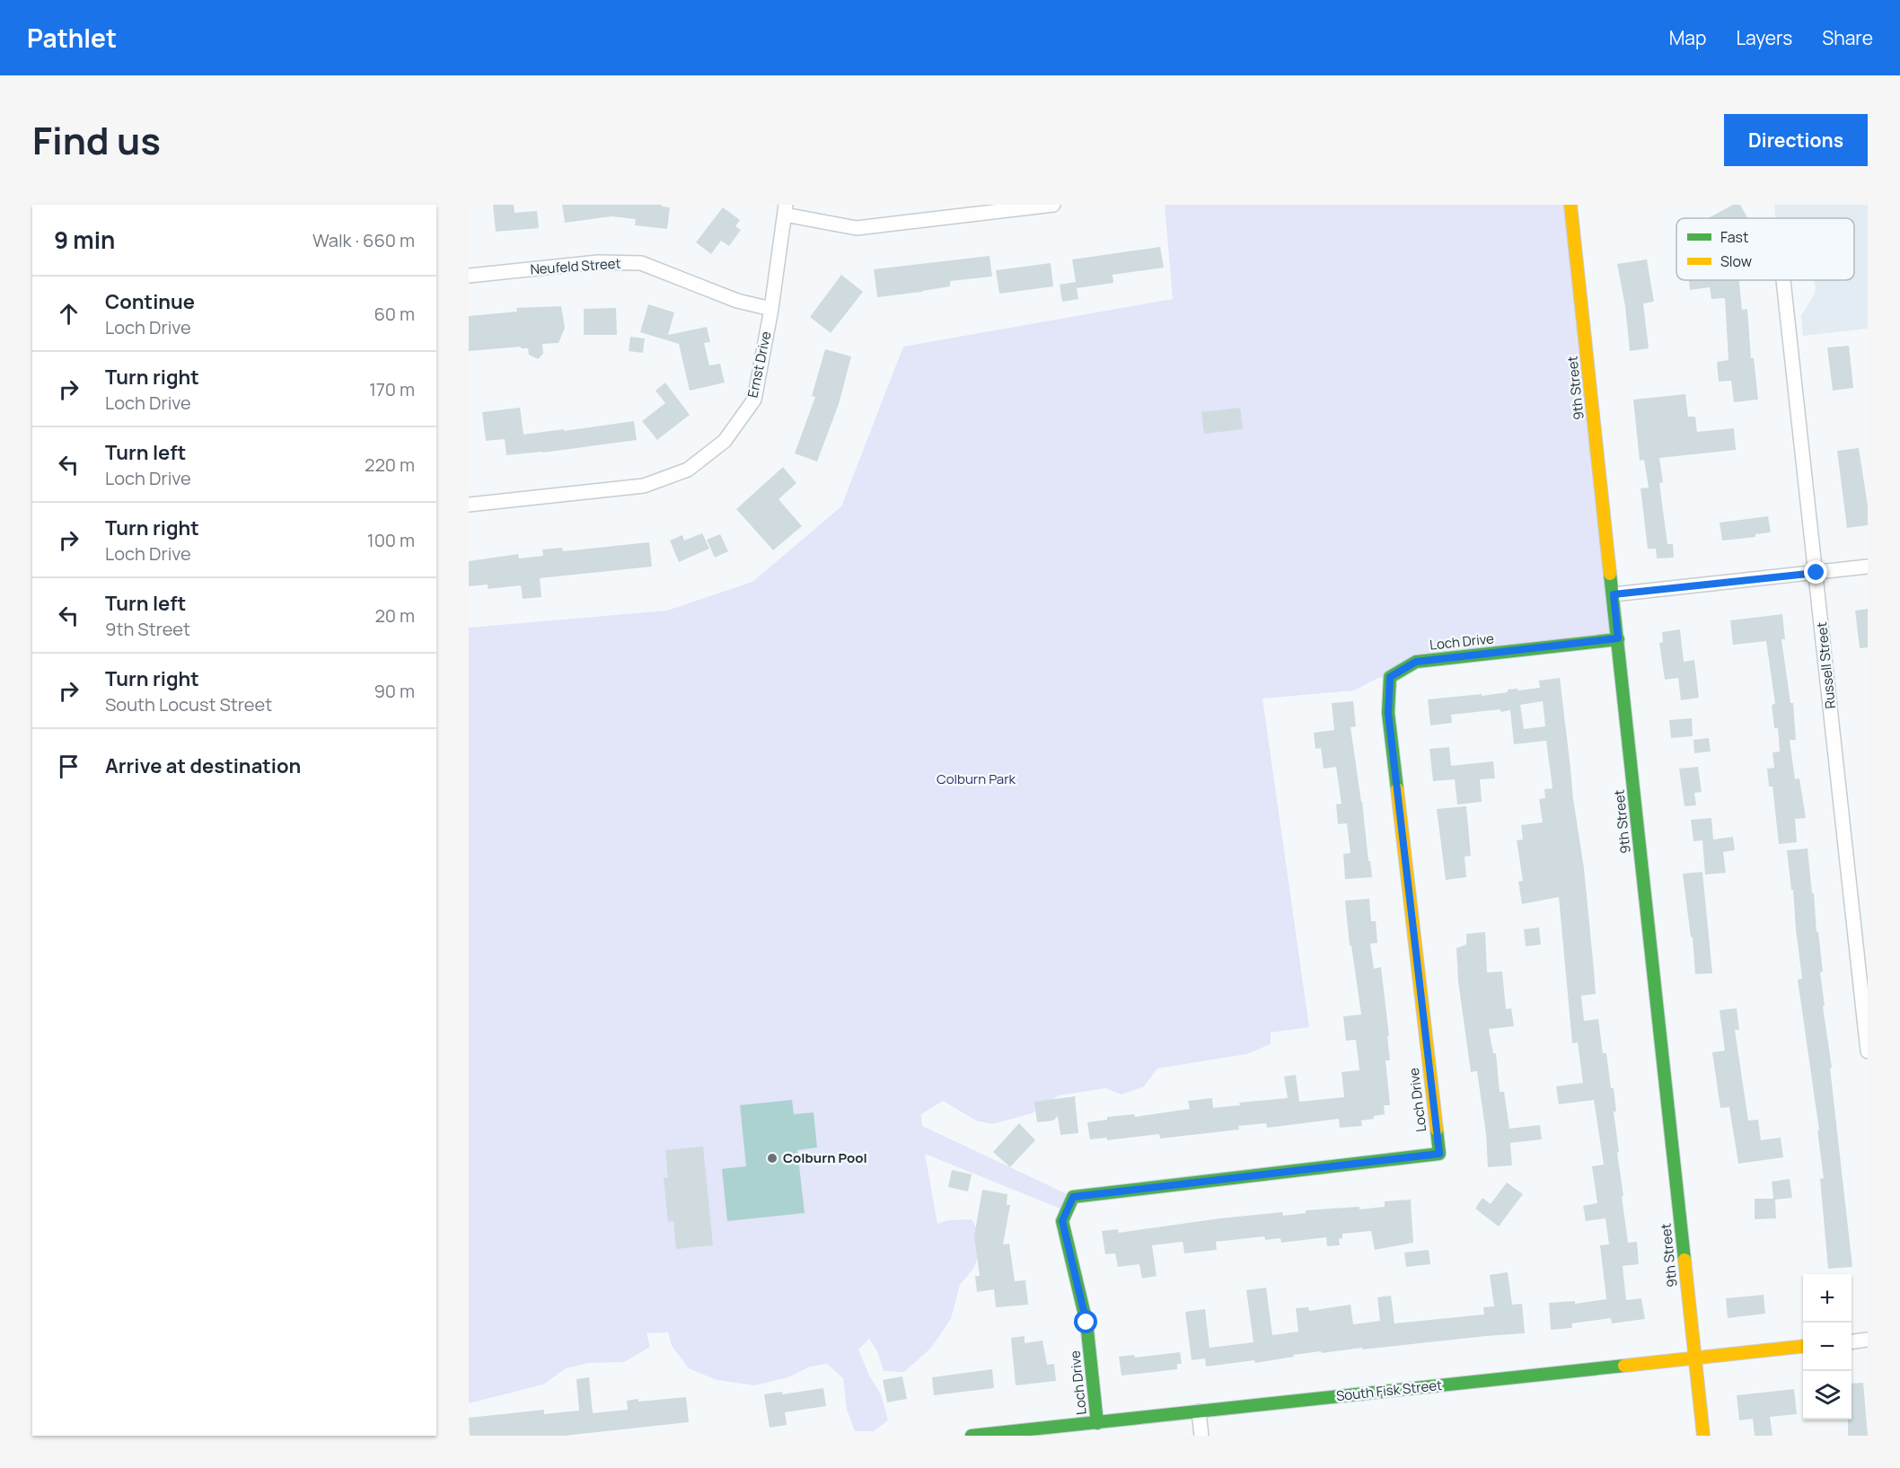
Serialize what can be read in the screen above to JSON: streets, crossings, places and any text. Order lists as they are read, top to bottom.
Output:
{
  "streets": {
    "street": [
      "Neufeld Street",
      "Ernst Drive",
      "9th Street",
      "Loch Drive",
      "Russell Street",
      "South Fisk Street"
    ]
  },
  "crossings": [
    ["Neufeld Street", "Ernst Drive"],
    ["9th Street", "Loch Drive"],
    ["9th Street", "South Fisk Street"],
    ["Loch Drive", "South Fisk Street"]
  ],
  "parks": ["Colburn Park"],
  "places": ["Colburn Pool"],
  "legend": ["Fast", "Slow"],
  "page": {
    "header": "Pathlet",
    "nav": ["Map", "Layers", "Share"],
    "title": "Find us",
    "buttons": "Directions",
    "heading": ["9 min", "Walk · 660 m"],
    "list": [
      ["Continue", "Loch Drive", "60 m"],
      ["Turn right", "Loch Drive", "170 m"],
      ["Turn left", "Loch Drive", "220 m"],
      ["Turn right", "Loch Drive", "100 m"],
      ["Turn left", "9th Street", "20 m"],
      ["Turn right", "South Locust Street", "90 m"],
      "Arrive at destination"
    ],
    "map_buttons": ["+", "−"]
  }
}
